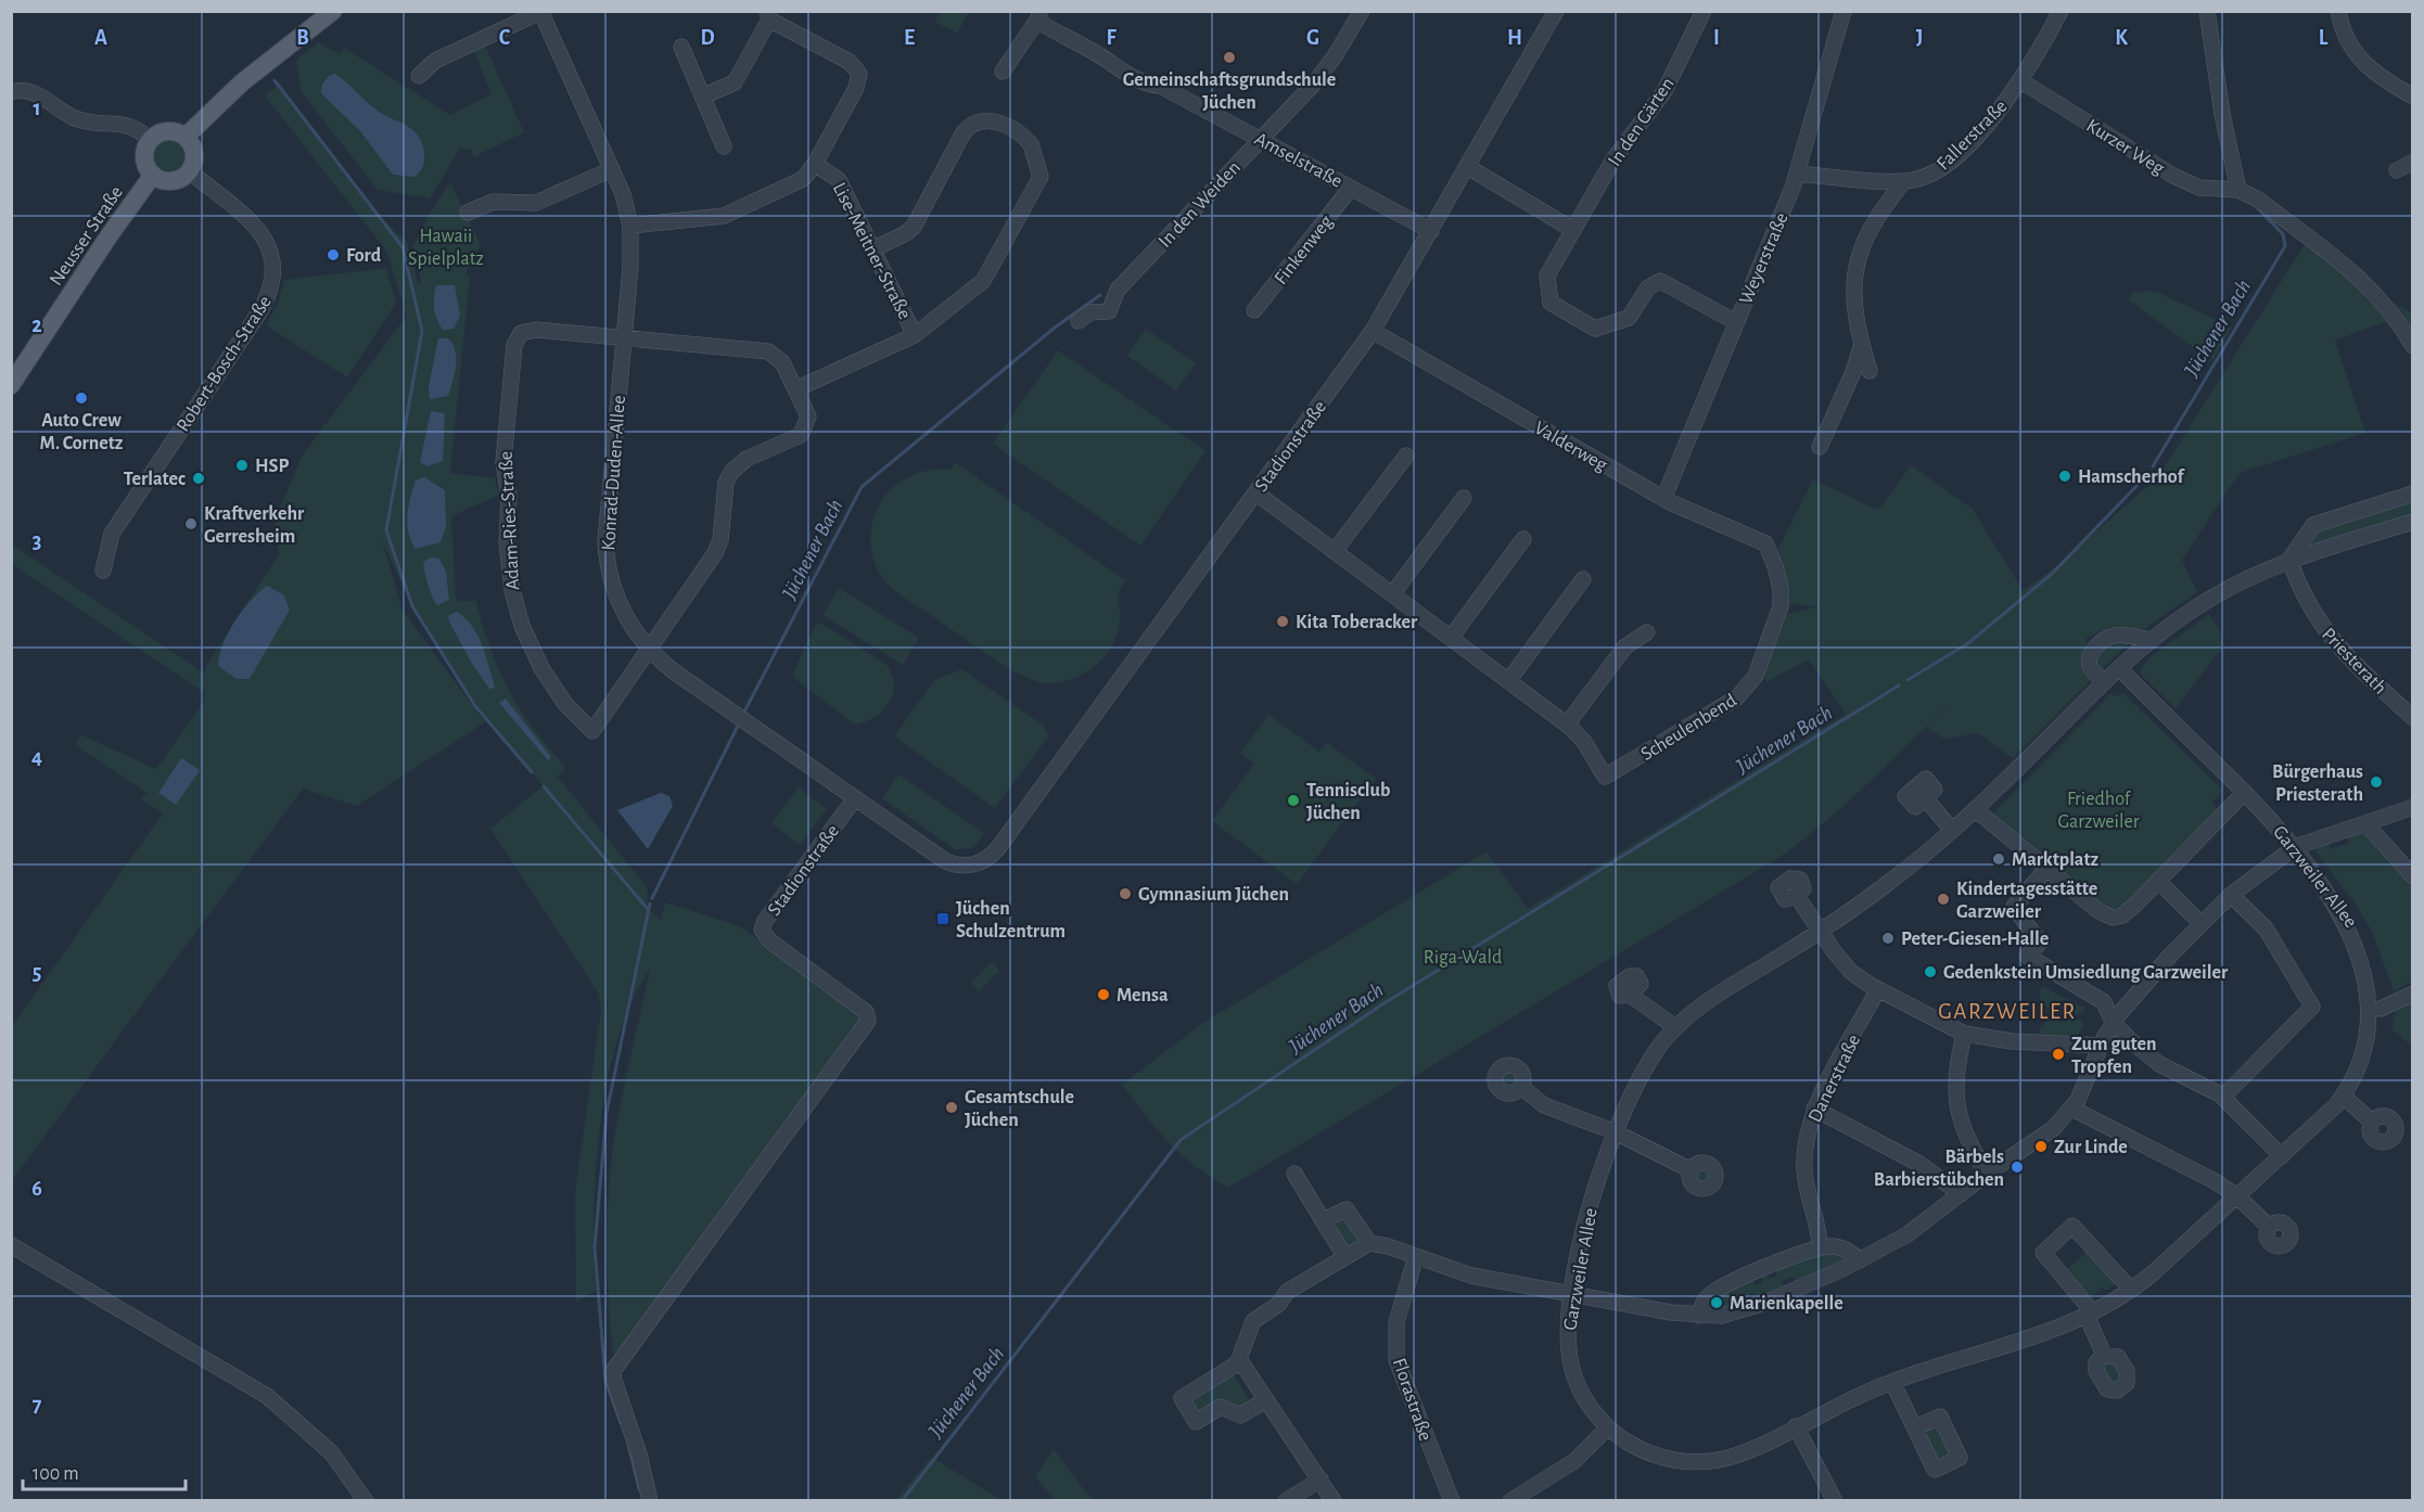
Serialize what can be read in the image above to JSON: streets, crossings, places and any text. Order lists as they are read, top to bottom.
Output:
{
  "streets": {
    "main road": ["Neusser Straße"],
    "street": [
      "In den Gärten",
      "Fallerstraße",
      "Kurzer Weg",
      "Amselstraße",
      "In den Weiden",
      "Finkenweg",
      "Lise-Meitner-Straße",
      "Weyerstraße",
      "Robert-Bosch-Straße",
      "Stadionstraße",
      "Valderweg",
      "Konrad-Duden-Allee",
      "Adam-Ries-Straße",
      "Priesterath",
      "Scheulenbend",
      "Garzweiler Allee",
      "Danerstraße",
      "Florastraße"
    ]
  },
  "crossings": [
    ["In den Gärten", "Weyerstraße"],
    ["Fallerstraße", "Kurzer Weg"],
    ["Fallerstraße", "Weyerstraße"],
    ["Amselstraße", "In den Weiden"],
    ["Amselstraße", "Finkenweg"],
    ["Amselstraße", "Stadionstraße"],
    ["Neusser Straße", "Robert-Bosch-Straße"],
    ["Weyerstraße", "Valderweg"],
    ["Stadionstraße", "Valderweg"],
    ["Stadionstraße", "Konrad-Duden-Allee"],
    ["Valderweg", "Scheulenbend"],
    ["Konrad-Duden-Allee", "Adam-Ries-Straße"],
    ["Priesterath", "Garzweiler Allee"]
  ],
  "districts": ["GARZWEILER"],
  "water": ["Jüchener Bach"],
  "parks": ["Hawaii Spielplatz", "Friedhof Garzweiler", "Riga-Wald"],
  "places": {
    "other": [
      "Gemeinschaftsgrundschule Jüchen",
      "Ford",
      "Auto Crew M. Cornetz",
      "HSP",
      "Hamscherhof",
      "Terlatec",
      "Kraftverkehr Gerresheim",
      "Kita Toberacker",
      "Bürgerhaus Priesterath",
      "Tennisclub Jüchen",
      "Marktplatz",
      "Gymnasium Jüchen",
      "Kindertagesstätte Garzweiler",
      "Peter-Giesen-Halle",
      "Gedenkstein Umsiedlung Garzweiler",
      "Mensa",
      "Zum guten Tropfen",
      "Gesamtschule Jüchen",
      "Zur Linde",
      "Bärbels Barbierstübchen",
      "Marienkapelle"
    ],
    "transit": ["Jüchen Schulzentrum"]
  },
  "scale_bar": "100 m",
  "grid": {
    "columns": [
      "A",
      "B",
      "C",
      "D",
      "E",
      "F",
      "G",
      "H",
      "I",
      "J",
      "K",
      "L"
    ],
    "rows": [
      "1",
      "2",
      "3",
      "4",
      "5",
      "6",
      "7"
    ]
  }
}
